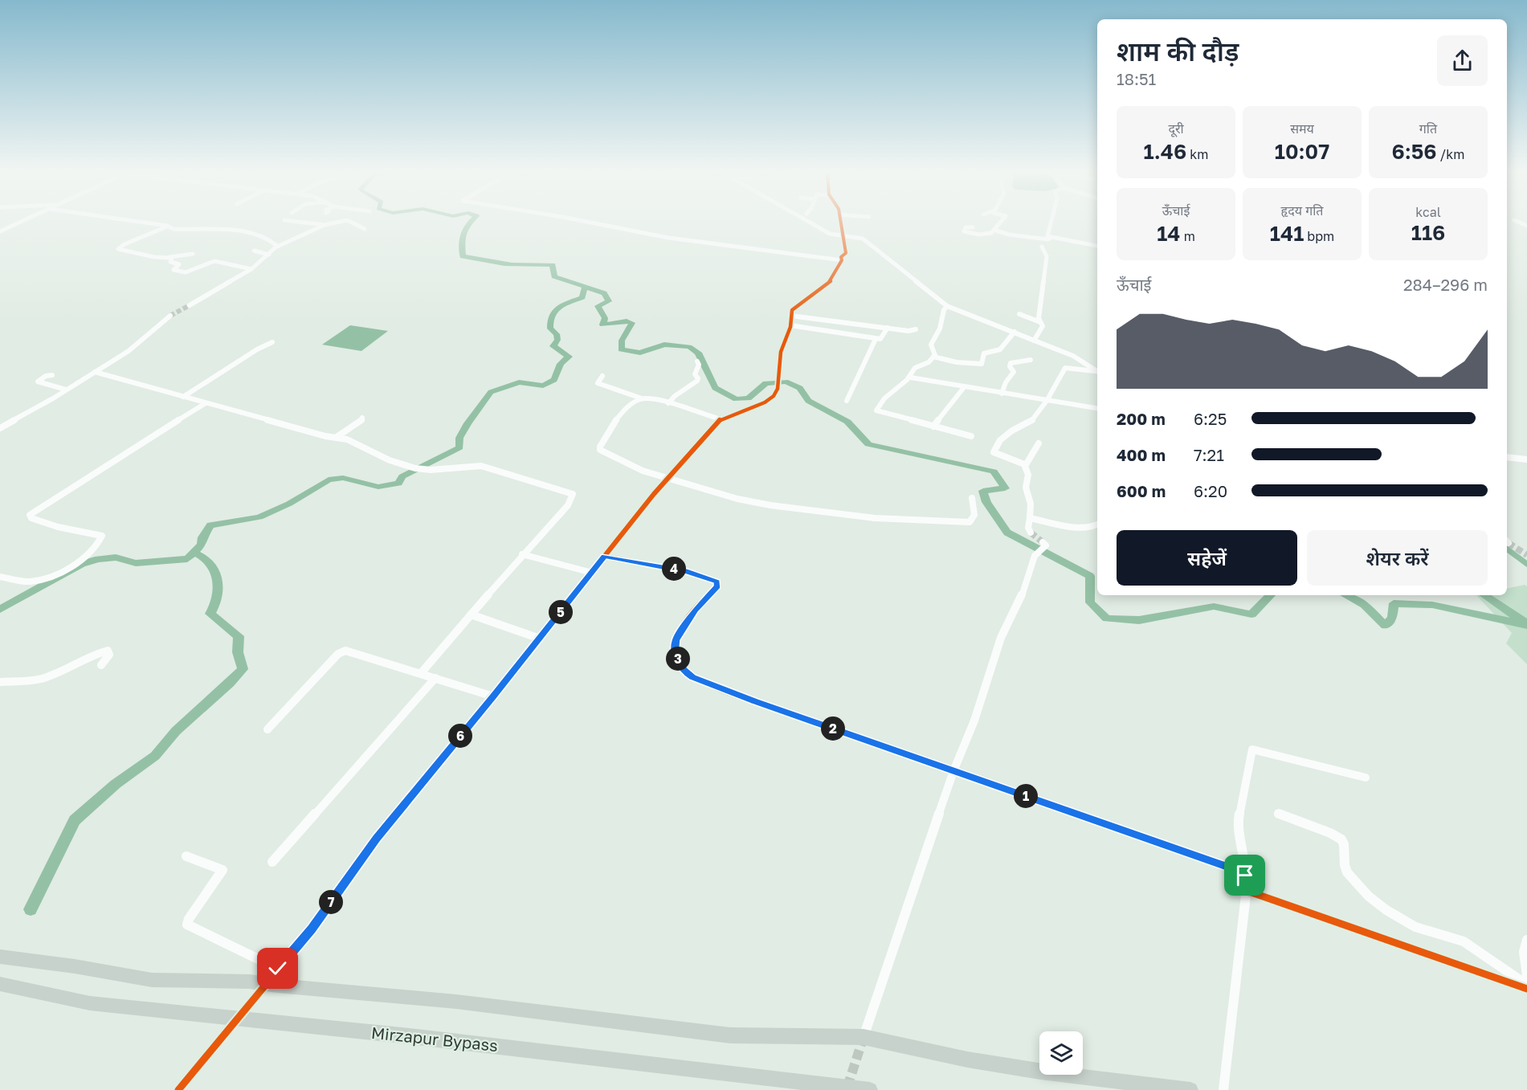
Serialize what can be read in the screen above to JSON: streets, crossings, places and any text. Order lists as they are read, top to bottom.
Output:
{
  "streets": {
    "highway": ["Mirzapur Bypass"]
  },
  "page": {
    "heading": ["शाम की दौड़", "18:51"],
    "stats": [
      ["दूरी", "1.46 km"],
      ["समय", "10:07"],
      ["गति", "6:56 /km"],
      ["ऊँचाई", "14 m"],
      ["हृदय गति", "141 bpm"],
      ["kcal", "116"]
    ],
    "chart": ["ऊँचाई", "284–296 m"],
    "list": [
      {
        "name": "200 m",
        "note": "6:25"
      },
      {
        "name": "400 m",
        "note": "7:21"
      },
      {
        "name": "600 m",
        "note": "6:20"
      }
    ],
    "buttons": ["सहेजें", "शेयर करें"],
    "pins": [
      "4",
      "5",
      "3",
      "2",
      "6",
      "1",
      "7"
    ]
  }
}
